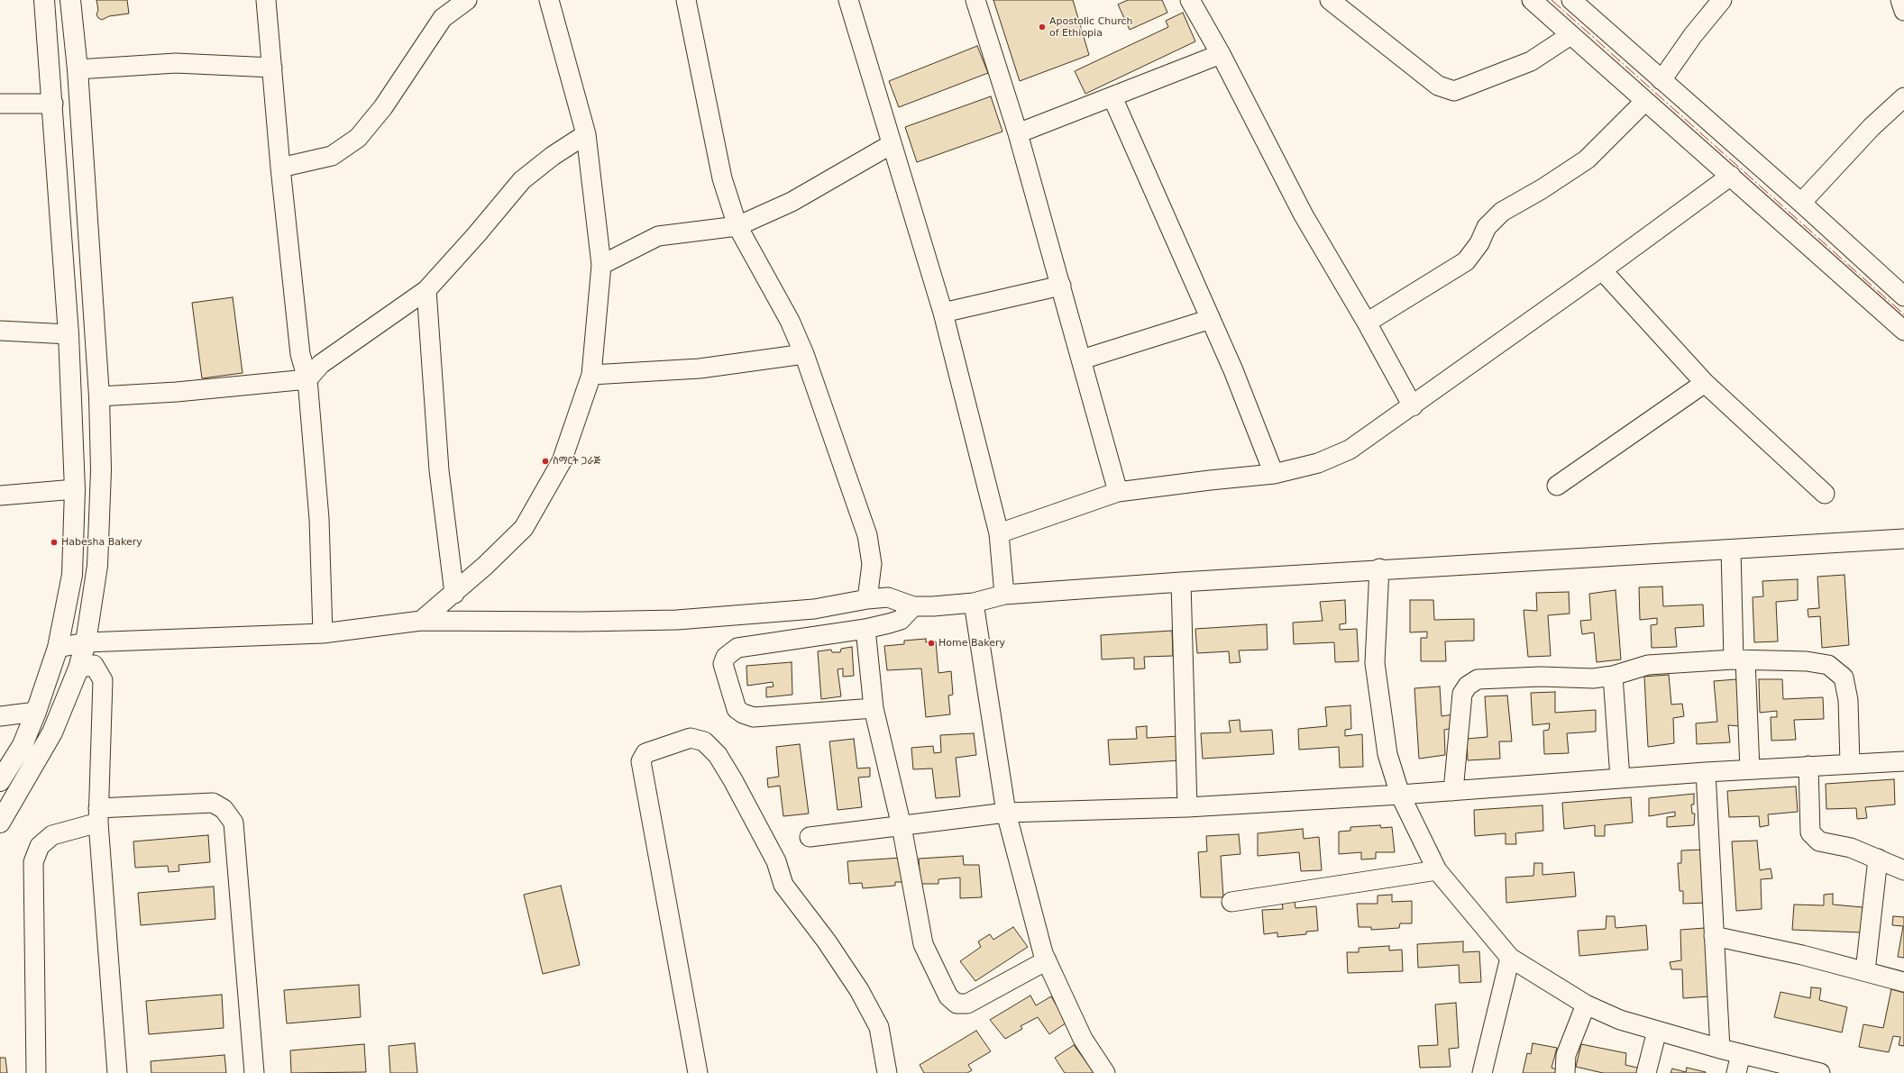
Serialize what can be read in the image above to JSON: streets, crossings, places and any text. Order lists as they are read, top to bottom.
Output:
{
  "places": [
    "Apostolic Church of Ethiopia",
    "ስማርት ጋራጅ",
    "Habesha Bakery",
    "Home Bakery"
  ]
}
